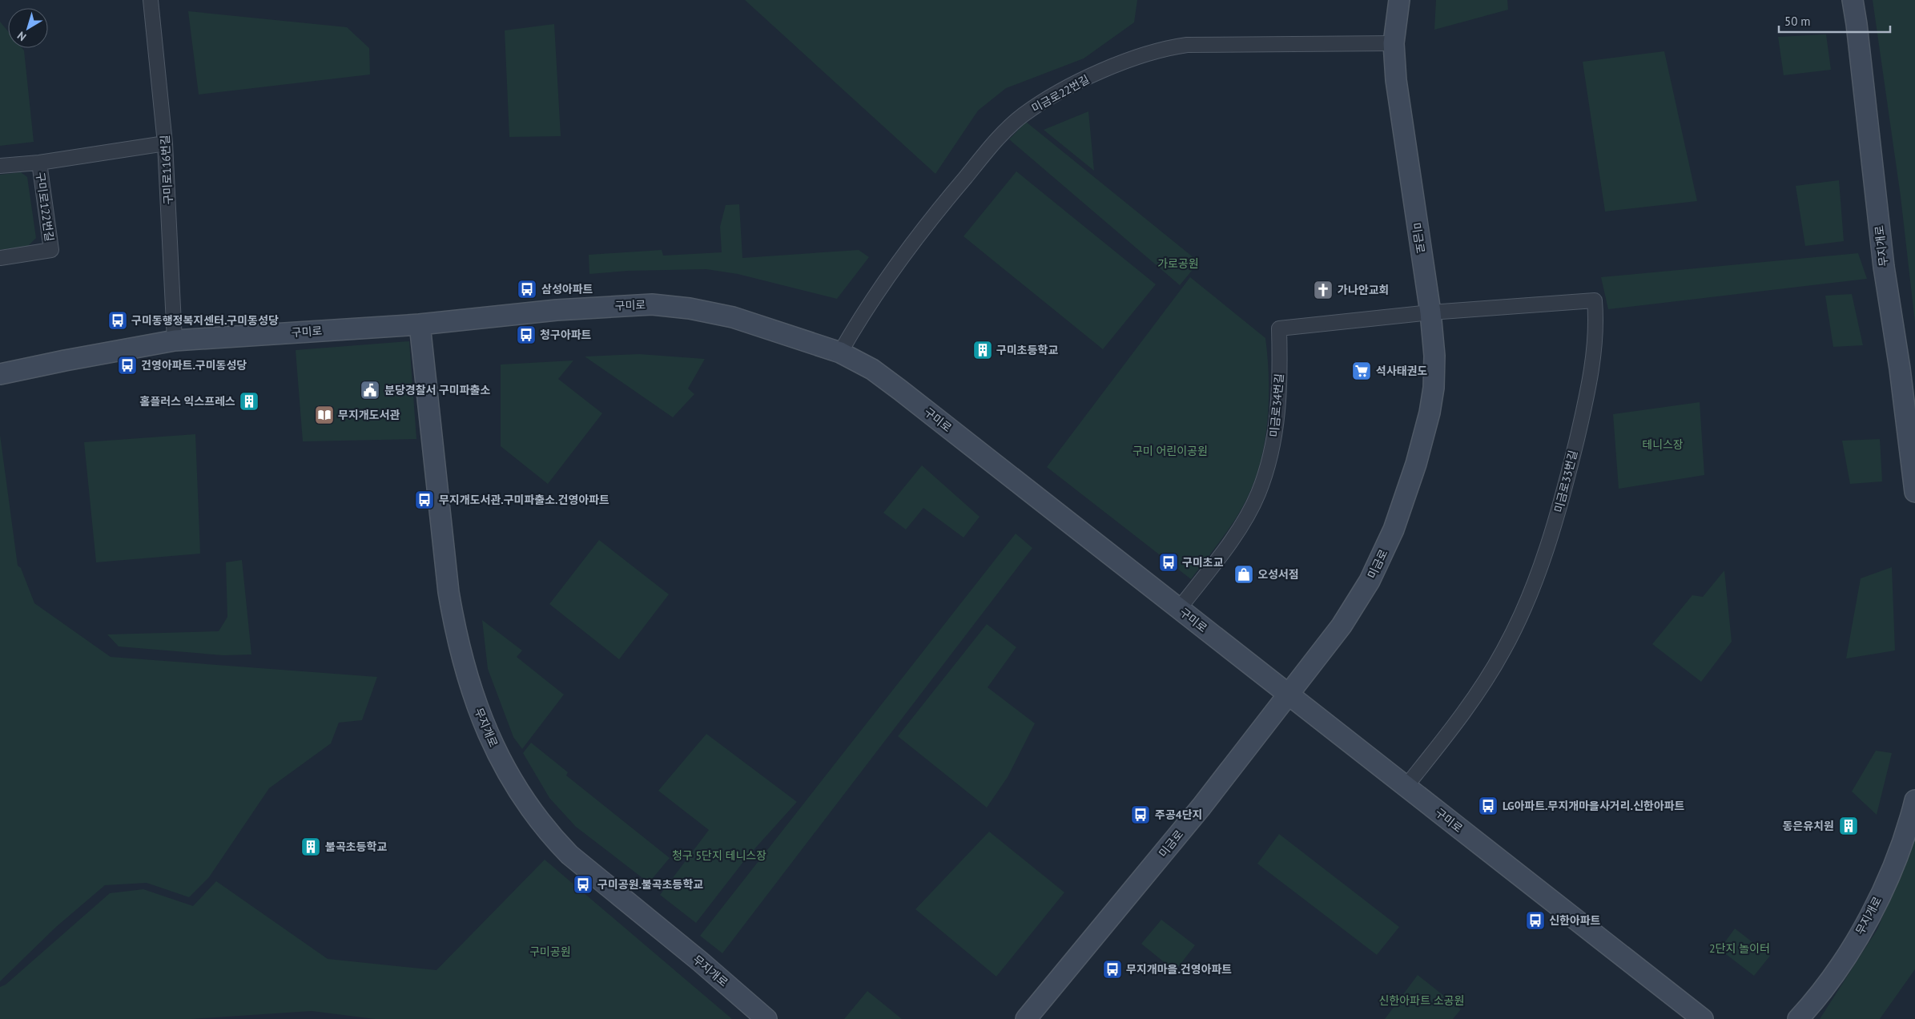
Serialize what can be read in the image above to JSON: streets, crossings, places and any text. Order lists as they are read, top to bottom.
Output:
{
  "streets": {
    "street": [
      "미금로22번길",
      "구미로116번길",
      "구미로122번길",
      "미금로",
      "무지개로",
      "구미로",
      "미금로34번길",
      "미금로33번길"
    ]
  },
  "crossings": [
    ["미금로22번길", "미금로"],
    ["미금로22번길", "구미로"],
    ["구미로116번길", "구미로"],
    ["미금로", "구미로"],
    ["미금로", "미금로34번길"],
    ["미금로", "미금로33번길"],
    ["무지개로", "구미로"],
    ["구미로", "미금로34번길"],
    ["구미로", "미금로33번길"],
    ["미금로34번길", "미금로33번길"]
  ],
  "parks": [
    "가로공원",
    "테니스장",
    "구미 어린이공원",
    "청구 5단지 테니스장",
    "2단지 놀이터",
    "구미공원",
    "신한아파트 소공원"
  ],
  "places": {
    "bus stop": [
      "삼성아파트",
      "구미동행정복지센터.구미동성당",
      "청구아파트",
      "건영아파트.구미동성당",
      "무지개도서관.구미파출소.건영아파트",
      "구미초교",
      "LG아파트.무지개마을사거리.신한아파트",
      "주공4단지",
      "구미공원.불곡초등학교",
      "신한아파트",
      "무지개마을.건영아파트"
    ],
    "church": ["가나안교회"],
    "building": [
      "구미초등학교",
      "홈플러스 익스프레스",
      "동은유치원",
      "불곡초등학교"
    ],
    "supermarket": ["석사태권도"],
    "public building": ["분당경찰서 구미파출소"],
    "library": ["무지개도서관"],
    "shop": ["오성서점"]
  },
  "scale_bar": "50 m",
  "north": "bottom left"
}
